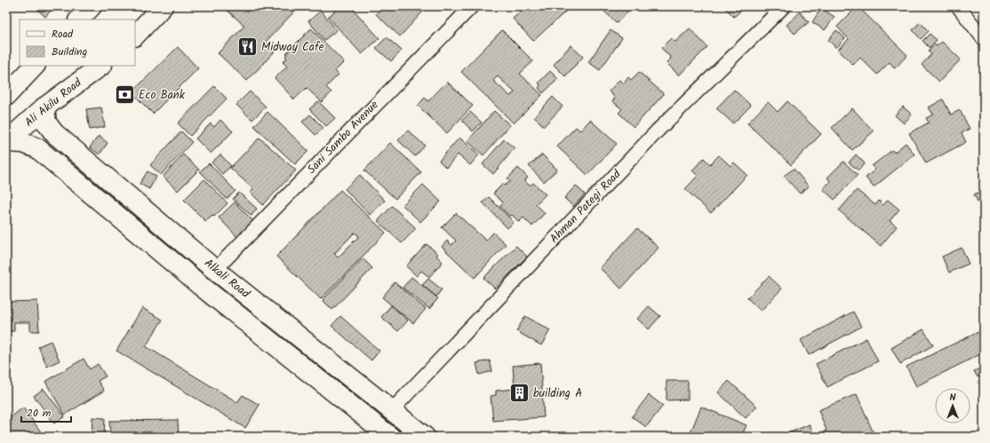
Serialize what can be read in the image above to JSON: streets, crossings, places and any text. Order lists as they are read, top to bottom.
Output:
{
  "streets": {
    "main road": ["Ali Akilu Road", "Alkali Road"],
    "street": ["Sani Sambo Avenue", "Ahman Pategi Road"]
  },
  "crossings": [
    ["Ali Akilu Road", "Alkali Road"],
    ["Sani Sambo Avenue", "Alkali Road"],
    ["Ahman Pategi Road", "Alkali Road"]
  ],
  "places": {
    "restaurant": ["Midway Cafe"],
    "bank": ["Eco Bank"],
    "building": ["building A"]
  },
  "legend": ["Road", "Building"],
  "scale_bar": "20 m",
  "north": "top"
}
